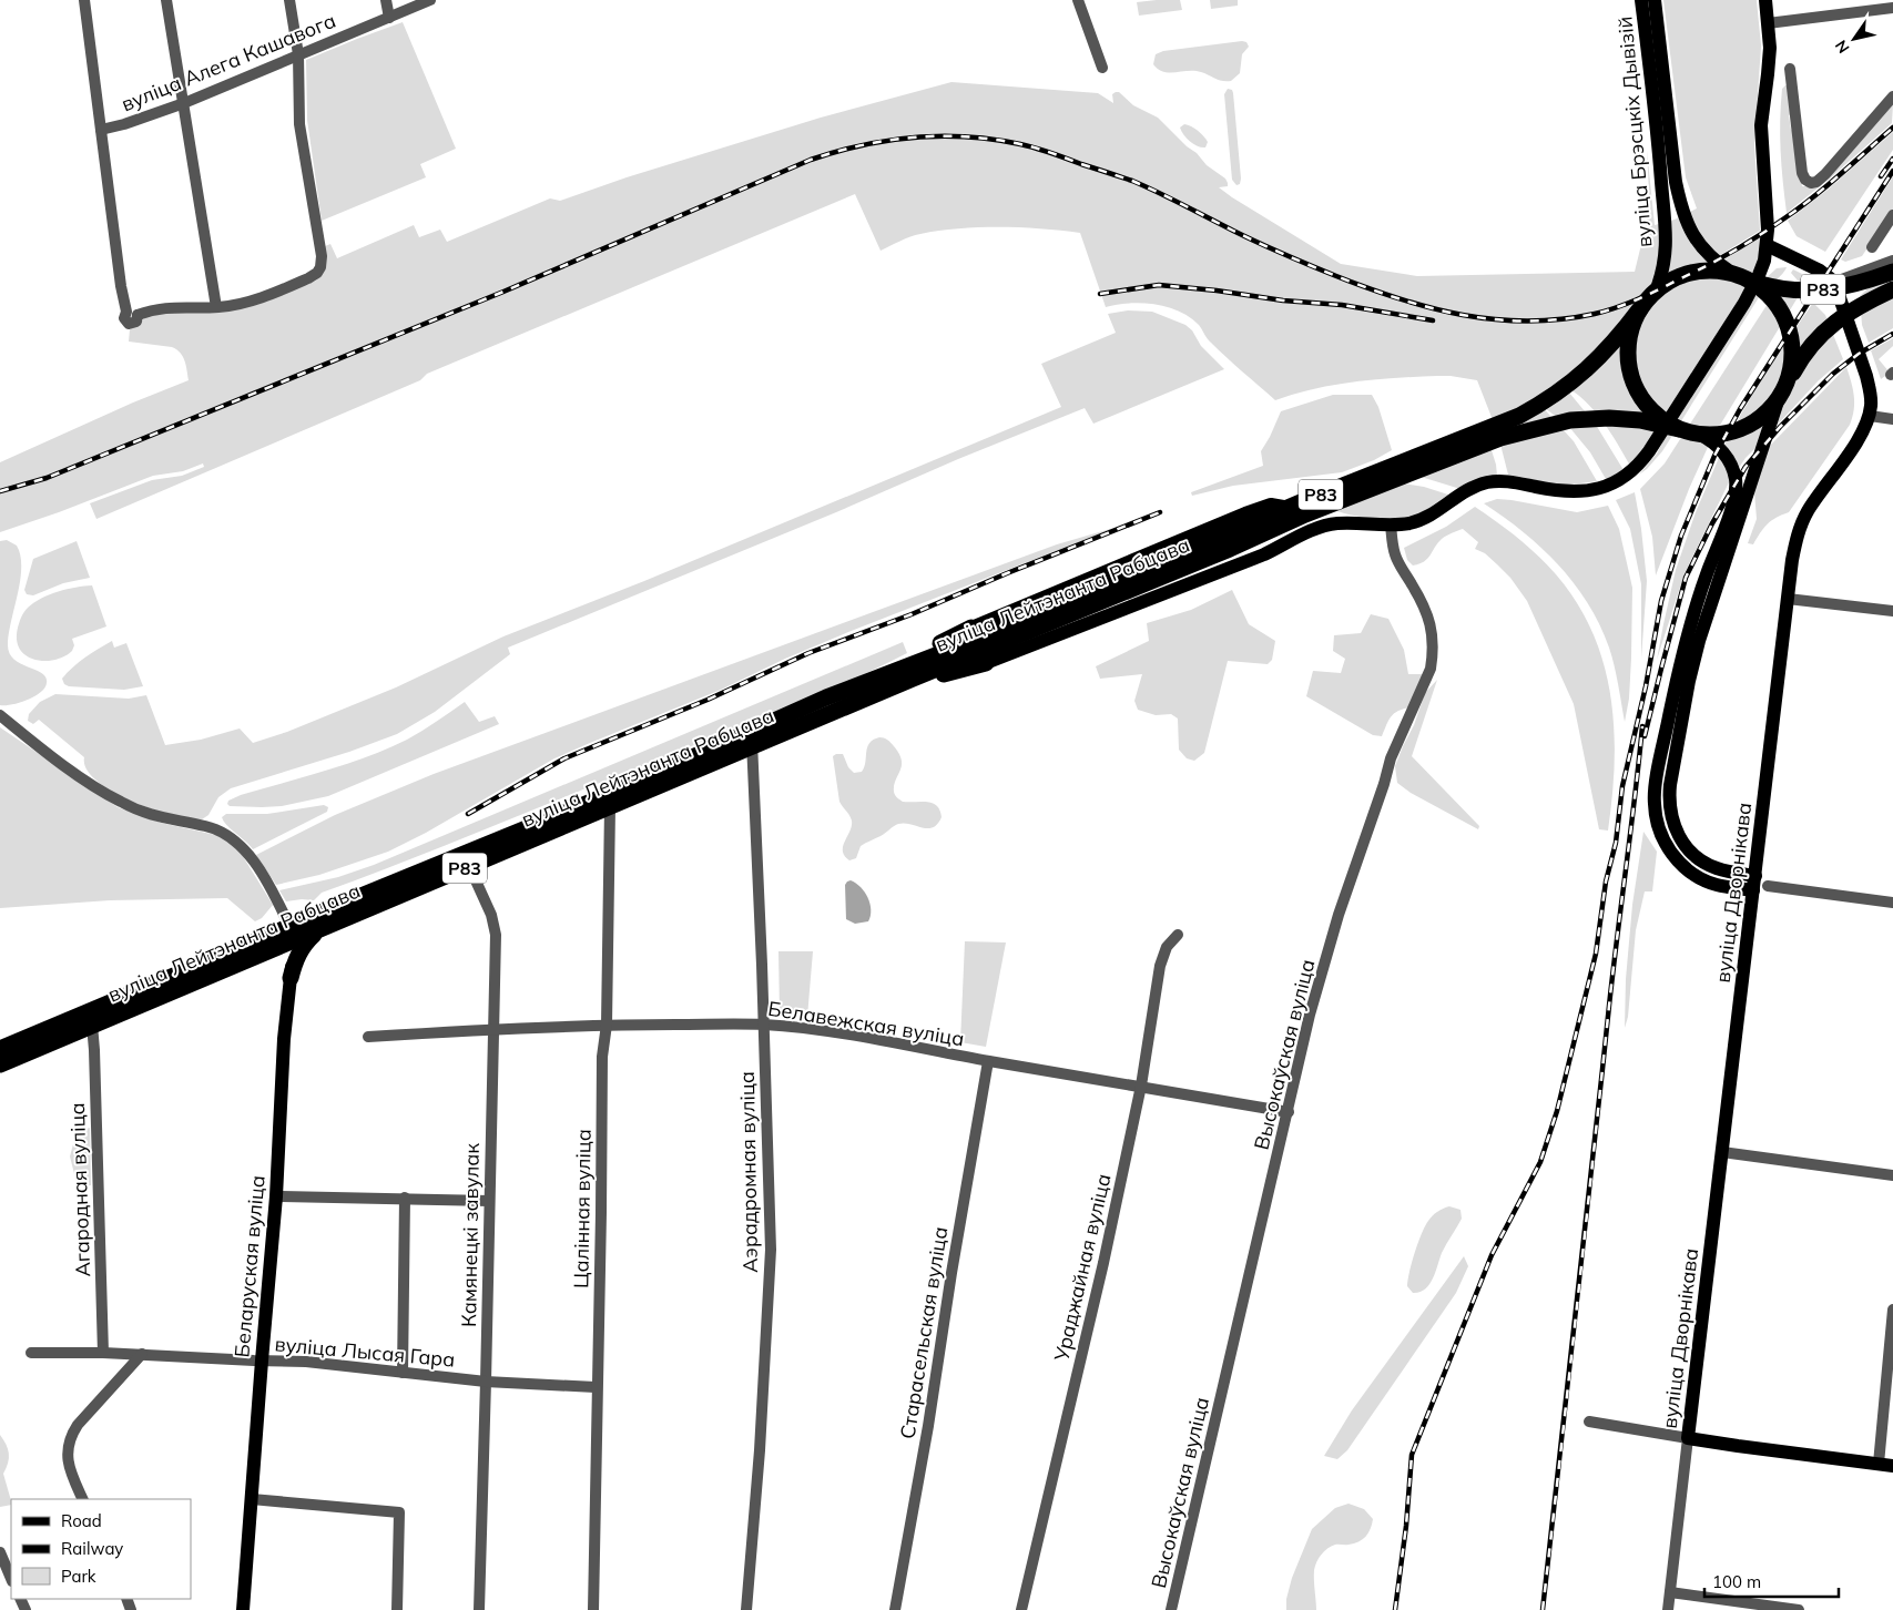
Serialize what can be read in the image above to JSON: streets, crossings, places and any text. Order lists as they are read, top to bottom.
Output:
{
  "streets": {
    "highway": ["Р83", "вуліца Лейтэнанта Рабцава"],
    "main road": ["вуліца Брэсцкіх Дывізій", "вуліца Дворнікава", "Беларуская вуліца"],
    "street": [
      "вуліца Алега Кашавога",
      "Белавежская вуліца",
      "Высокаўская вуліца",
      "Аэрадромная вуліца",
      "Агародная вуліца",
      "Цалінная вуліца",
      "Камянецкі завулак",
      "Ураджайная вуліца",
      "Старасельская вуліца",
      "вуліца Лысая Гара"
    ]
  },
  "crossings": [
    ["вуліца Брэсцкіх Дывізій", "Р83"],
    ["вуліца Брэсцкіх Дывізій", "вуліца Лейтэнанта Рабцава"],
    ["Р83", "вуліца Лейтэнанта Рабцава"],
    ["вуліца Лейтэнанта Рабцава", "Высокаўская вуліца"],
    ["вуліца Лейтэнанта Рабцава", "Аэрадромная вуліца"],
    ["вуліца Лейтэнанта Рабцава", "Агародная вуліца"],
    ["вуліца Лейтэнанта Рабцава", "Цалінная вуліца"],
    ["вуліца Лейтэнанта Рабцава", "Камянецкі завулак"],
    ["вуліца Лейтэнанта Рабцава", "Беларуская вуліца"],
    ["Белавежская вуліца", "Высокаўская вуліца"],
    ["Белавежская вуліца", "Аэрадромная вуліца"],
    ["Белавежская вуліца", "Цалінная вуліца"],
    ["Белавежская вуліца", "Камянецкі завулак"],
    ["Белавежская вуліца", "Ураджайная вуліца"],
    ["Белавежская вуліца", "Старасельская вуліца"],
    ["Агародная вуліца", "вуліца Лысая Гара"],
    ["Цалінная вуліца", "вуліца Лысая Гара"],
    ["Камянецкі завулак", "вуліца Лысая Гара"],
    ["Беларуская вуліца", "вуліца Лысая Гара"]
  ],
  "legend": ["Road", "Railway", "Park"],
  "scale_bar": "100 m",
  "north": "bottom left"
}
